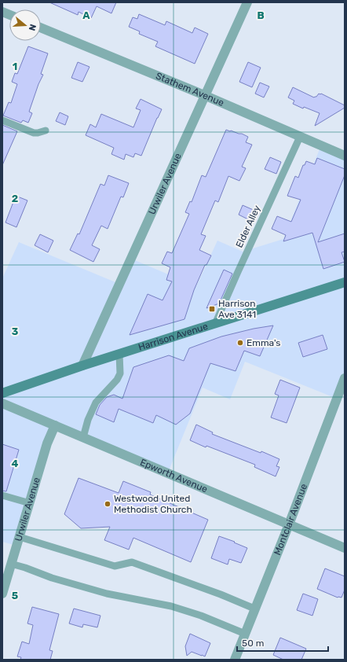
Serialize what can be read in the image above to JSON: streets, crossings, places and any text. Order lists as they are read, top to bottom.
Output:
{
  "streets": {
    "main road": ["Harrison Avenue"],
    "street": [
      "Stathem Avenue",
      "Urwiler Avenue",
      "Epworth Avenue",
      "Montclair Avenue"
    ],
    "lane": ["Elder Alley"]
  },
  "crossings": [
    ["Stathem Avenue", "Urwiler Avenue"],
    ["Stathem Avenue", "Elder Alley"],
    ["Urwiler Avenue", "Harrison Avenue"],
    ["Urwiler Avenue", "Epworth Avenue"],
    ["Elder Alley", "Harrison Avenue"],
    ["Epworth Avenue", "Montclair Avenue"]
  ],
  "places": {
    "transit": ["Harrison Ave 3141"],
    "other": ["Emma's", "Westwood United Methodist Church"]
  },
  "scale_bar": "50 m",
  "north": "right",
  "grid": {
    "columns": ["A", "B"],
    "rows": [
      "1",
      "2",
      "3",
      "4",
      "5"
    ]
  }
}
